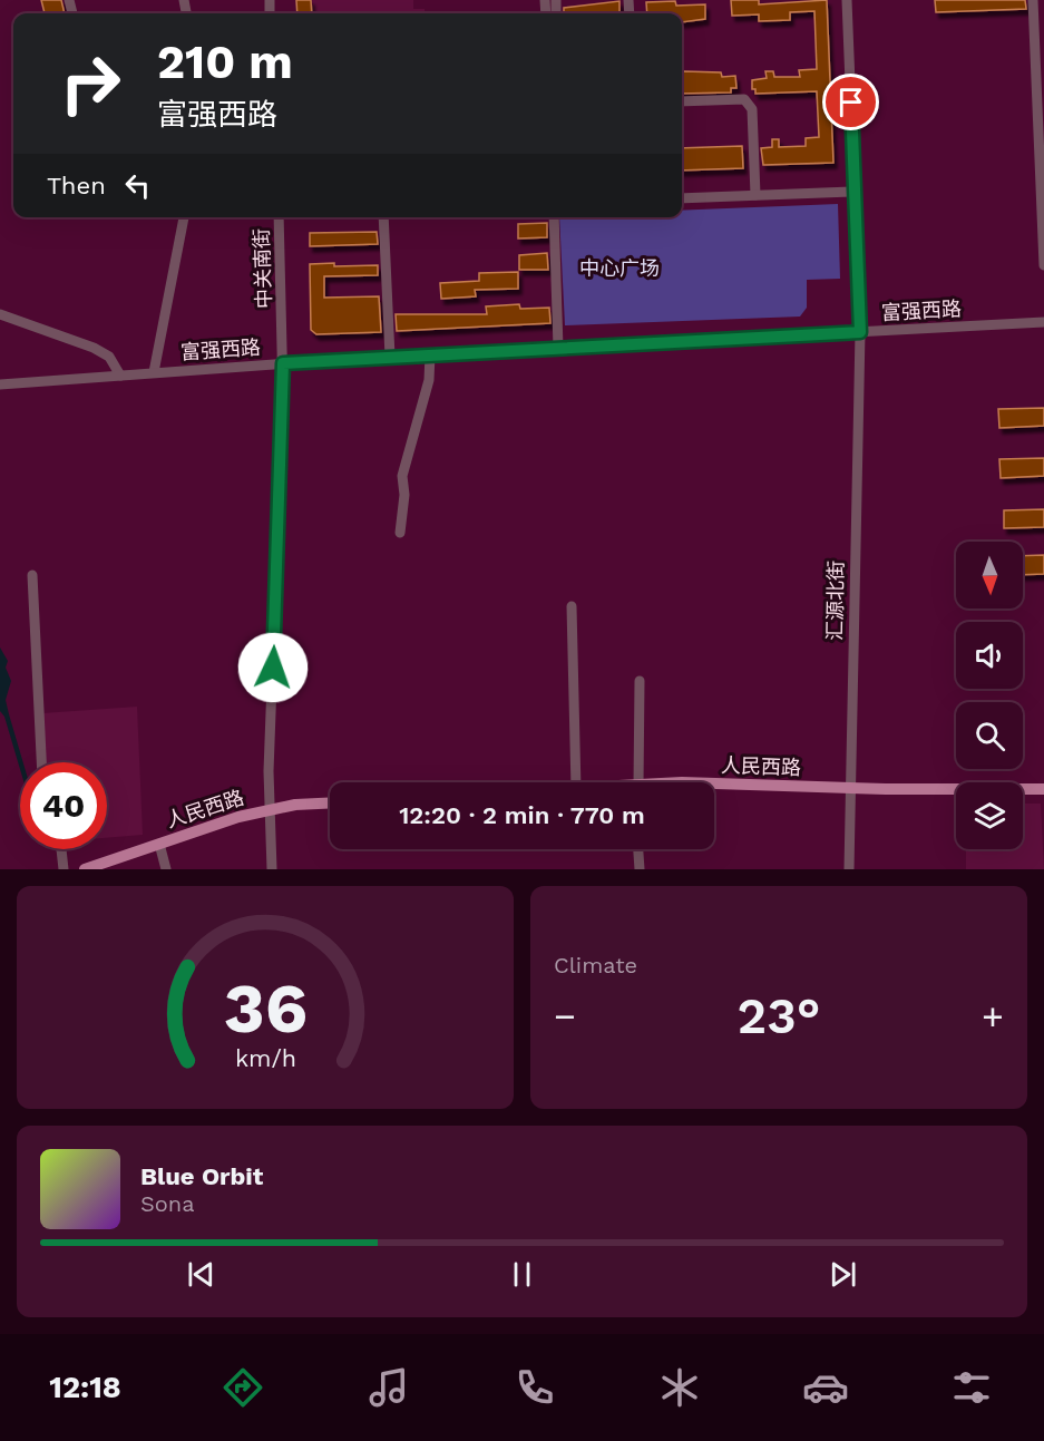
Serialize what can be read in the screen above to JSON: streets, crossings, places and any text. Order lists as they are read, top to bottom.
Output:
{
  "streets": {
    "main road": ["人民西路"],
    "street": ["中关南街", "富强西路", "汇源北街"]
  },
  "crossings": [
    ["中关南街", "富强西路"],
    ["中关南街", "人民西路"],
    ["富强西路", "汇源北街"],
    ["汇源北街", "人民西路"]
  ],
  "parks": ["中心广场"],
  "north": "bottom",
  "page": {
    "turn": ["210 m", "富强西路"],
    "then": "Then",
    "limit": "40",
    "trip": "12:20 · 2 min · 770 m",
    "tile": "Climate",
    "heat": ["−", "23°", "+"],
    "song": ["Blue Orbit", "Sona"],
    "tabs": "12:18",
    "gauge": ["36", "km/h"]
  }
}
